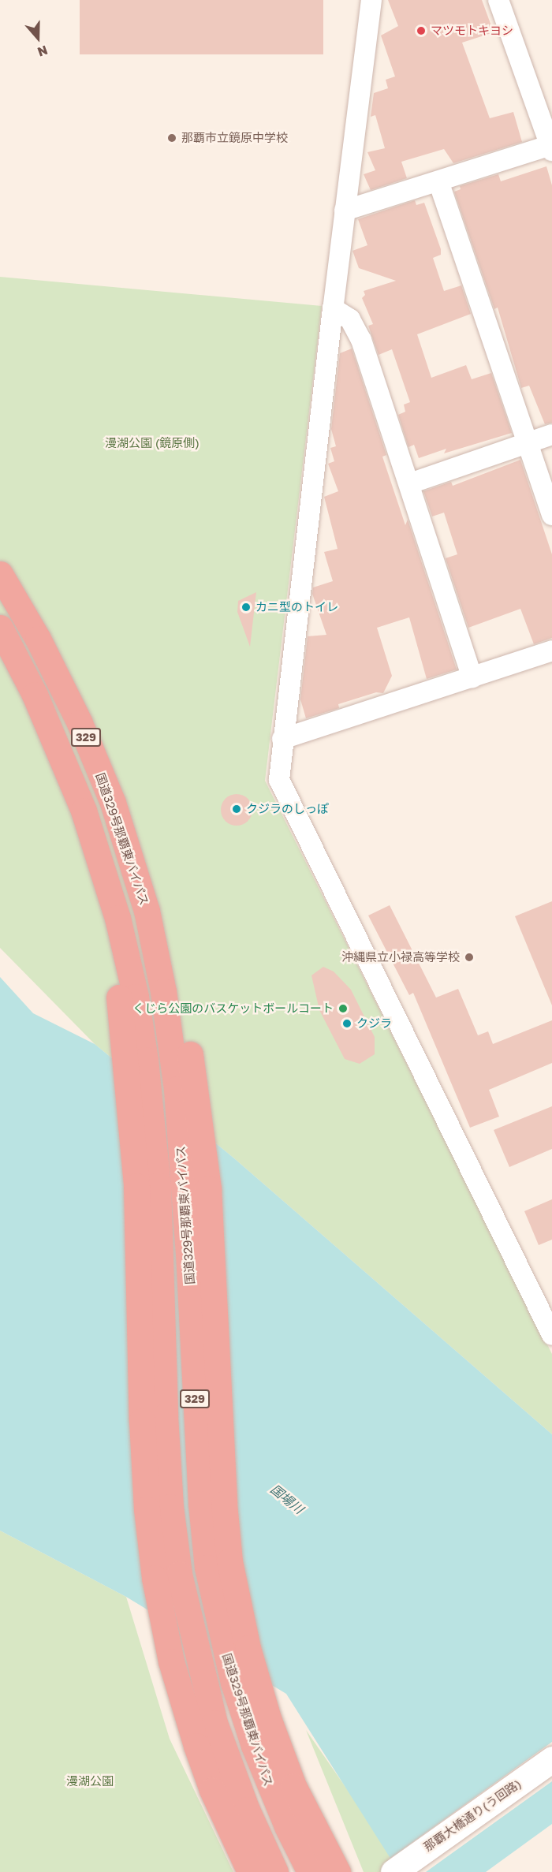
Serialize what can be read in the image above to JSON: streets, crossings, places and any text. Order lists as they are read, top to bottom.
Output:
{
  "streets": {
    "highway": ["329", "国道329号那覇東バイパス"],
    "main road": ["那覇大橋通り(う回路)"]
  },
  "water": ["国場川"],
  "parks": ["漫湖公園 (鏡原側)", "漫湖公園"],
  "places": [
    "マツモトキヨシ",
    "那覇市立鏡原中学校",
    "カニ型のトイレ",
    "クジラのしっぽ",
    "沖縄県立小禄高等学校",
    "くじら公園のバスケットボールコート",
    "クジラ"
  ],
  "north": "bottom"
}
